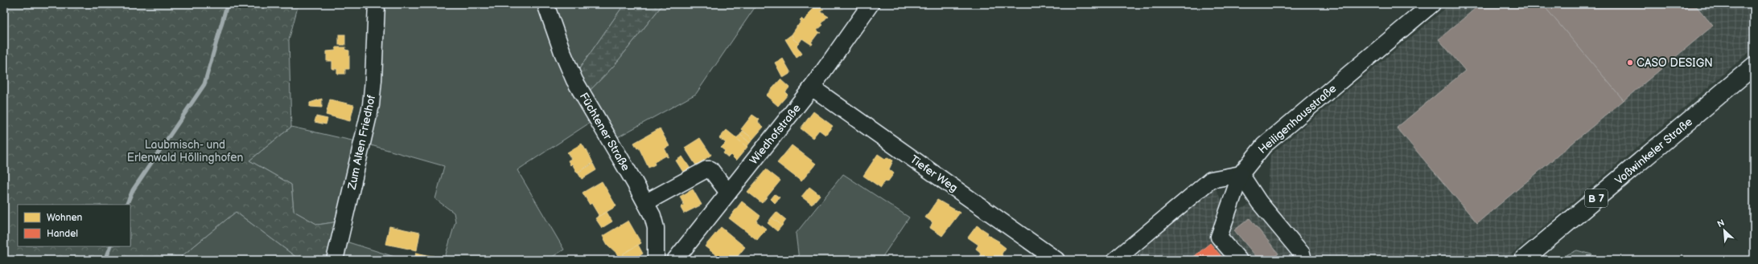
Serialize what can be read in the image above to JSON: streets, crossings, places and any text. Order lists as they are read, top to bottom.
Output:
{
  "streets": {
    "main road": ["Voßwinkeler Straße", "B 7"],
    "street": [
      "Heiligenhausstraße",
      "Füchtener Straße",
      "Wiedhofstraße",
      "Zum Alten Friedhof",
      "Tiefer Weg"
    ]
  },
  "crossings": [
    ["Wiedhofstraße", "Tiefer Weg"]
  ],
  "parks": ["Laubmisch- und Erlenwald Höllinghofen"],
  "places": ["CASO DESIGN"],
  "legend": ["Wohnen", "Handel"],
  "north": "top left"
}
